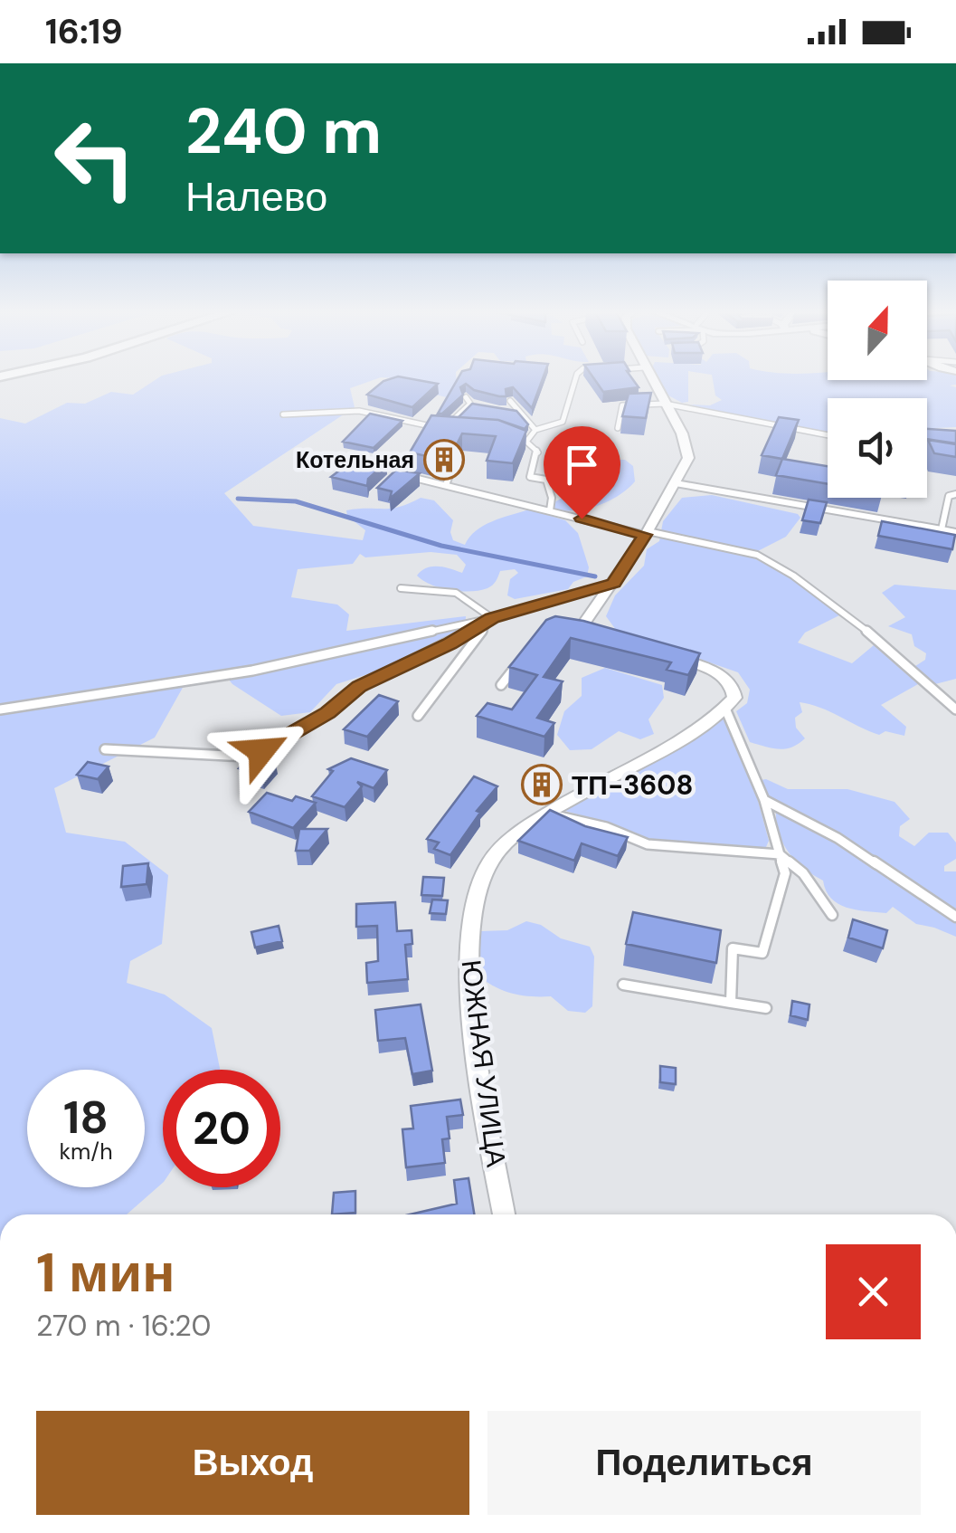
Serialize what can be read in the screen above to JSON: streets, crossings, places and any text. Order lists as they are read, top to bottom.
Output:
{
  "streets": {
    "street": ["ЮЖНАЯ УЛИЦА"]
  },
  "places": {
    "building": ["Котельная", "ТП-3608"]
  },
  "north": "top",
  "page": {
    "status": "16:19",
    "turn": ["240 m", "Налево"],
    "speed": "18 km/h",
    "limit": "20",
    "heading": ["1 мин", "270 m · 16:20"],
    "buttons": ["Выход", "Поделиться"]
  }
}
